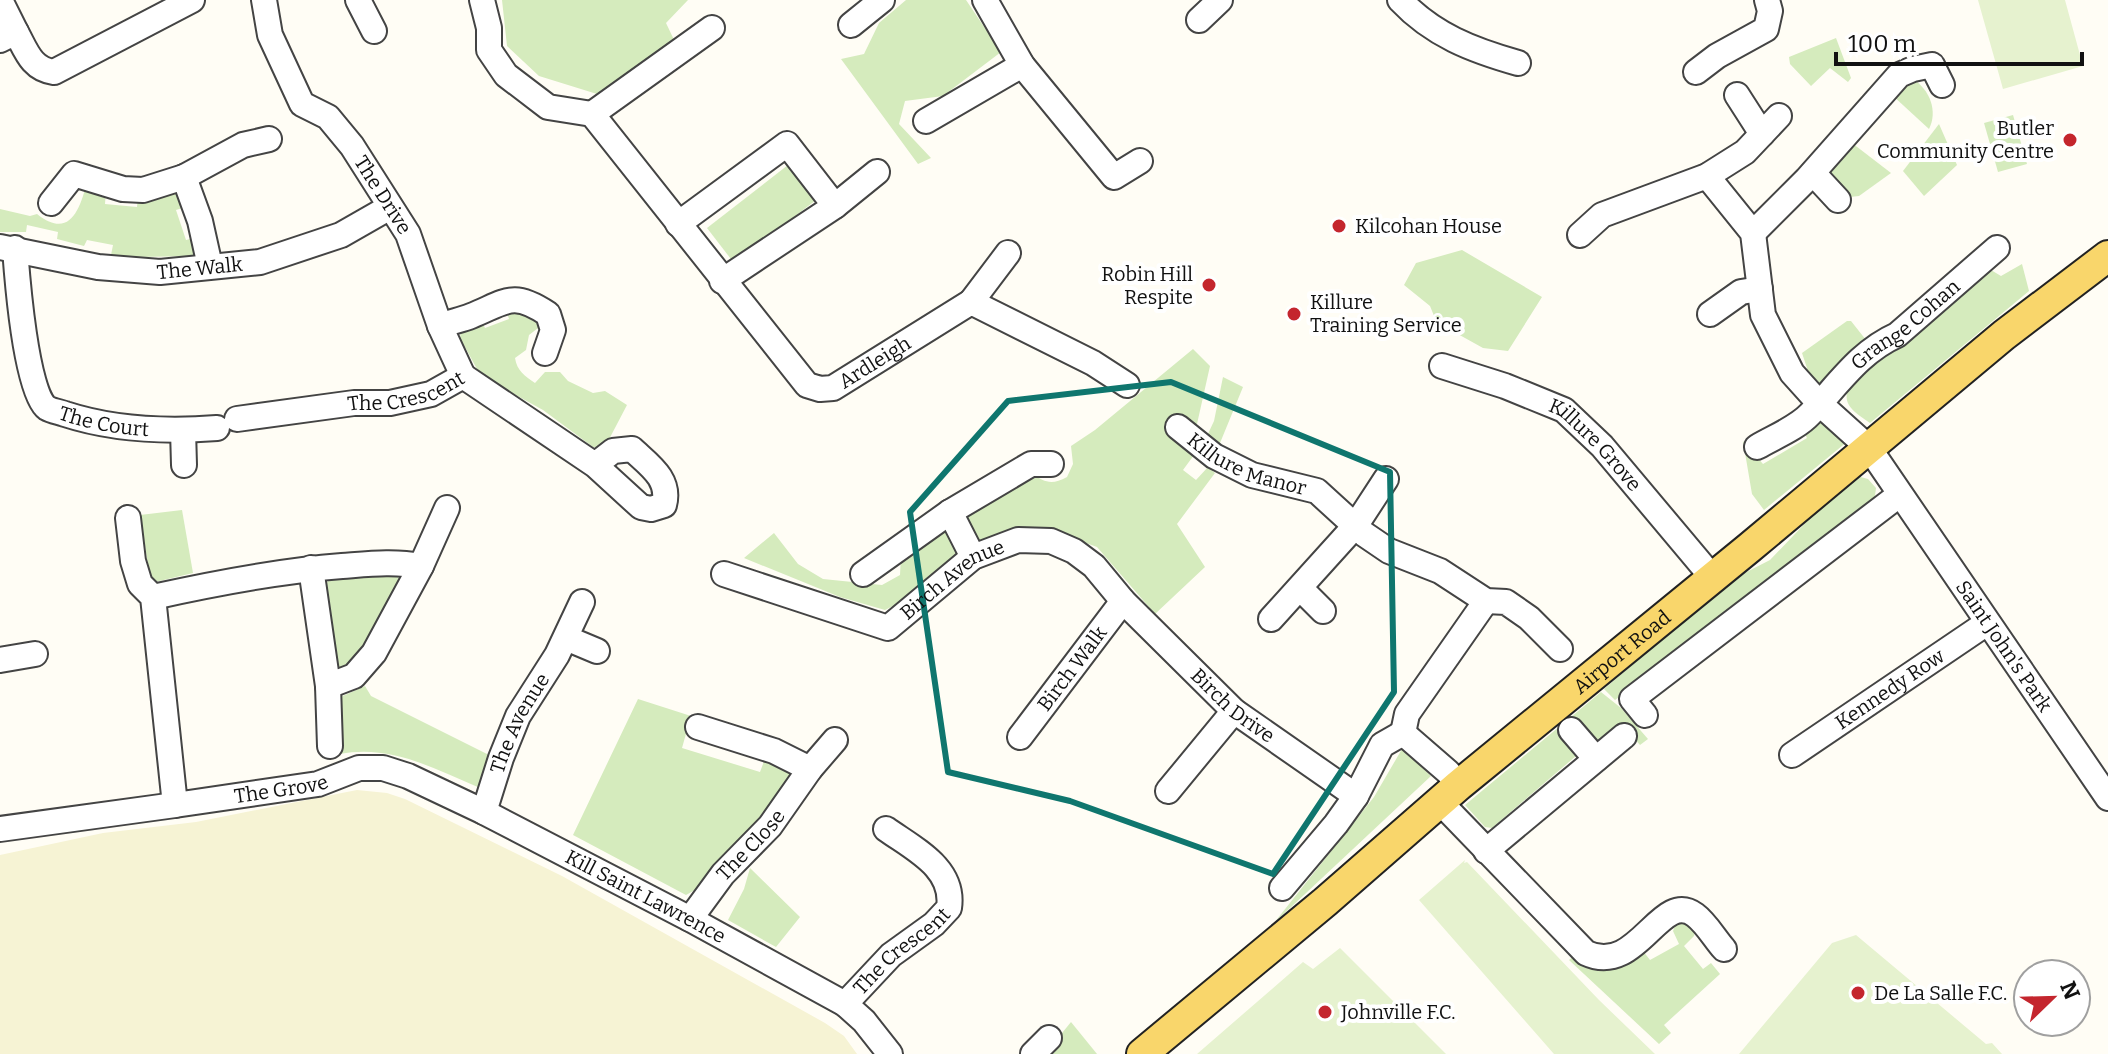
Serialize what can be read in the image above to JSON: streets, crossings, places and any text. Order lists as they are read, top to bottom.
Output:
{
  "streets": {
    "main road": ["Airport Road"],
    "street": [
      "The Drive",
      "The Walk",
      "Grange Cohan",
      "Ardleigh",
      "The Crescent",
      "The Court",
      "Killure Grove",
      "Killure Manor",
      "Birch Avenue",
      "Saint John's Park",
      "Birch Walk",
      "Kennedy Row",
      "Birch Drive",
      "The Avenue",
      "The Grove",
      "The Close",
      "Kill Saint Lawrence"
    ]
  },
  "crossings": [
    ["The Drive", "The Walk"],
    ["The Drive", "The Crescent"],
    ["The Walk", "The Court"],
    ["The Crescent", "The Court"],
    ["The Crescent", "Kill Saint Lawrence"],
    ["Killure Grove", "Airport Road"],
    ["Birch Avenue", "Birch Walk"],
    ["Birch Avenue", "Birch Drive"],
    ["Saint John's Park", "Airport Road"],
    ["Saint John's Park", "Kennedy Row"],
    ["Birch Walk", "Birch Drive"],
    ["The Avenue", "Kill Saint Lawrence"],
    ["The Grove", "Kill Saint Lawrence"],
    ["The Close", "Kill Saint Lawrence"]
  ],
  "places": [
    "Butler Community Centre",
    "Kilcohan House",
    "Robin Hill Respite",
    "Killure Training Service",
    "De La Salle F.C.",
    "Johnville F.C."
  ],
  "scale_bar": "100 m",
  "north": "top right"
}
